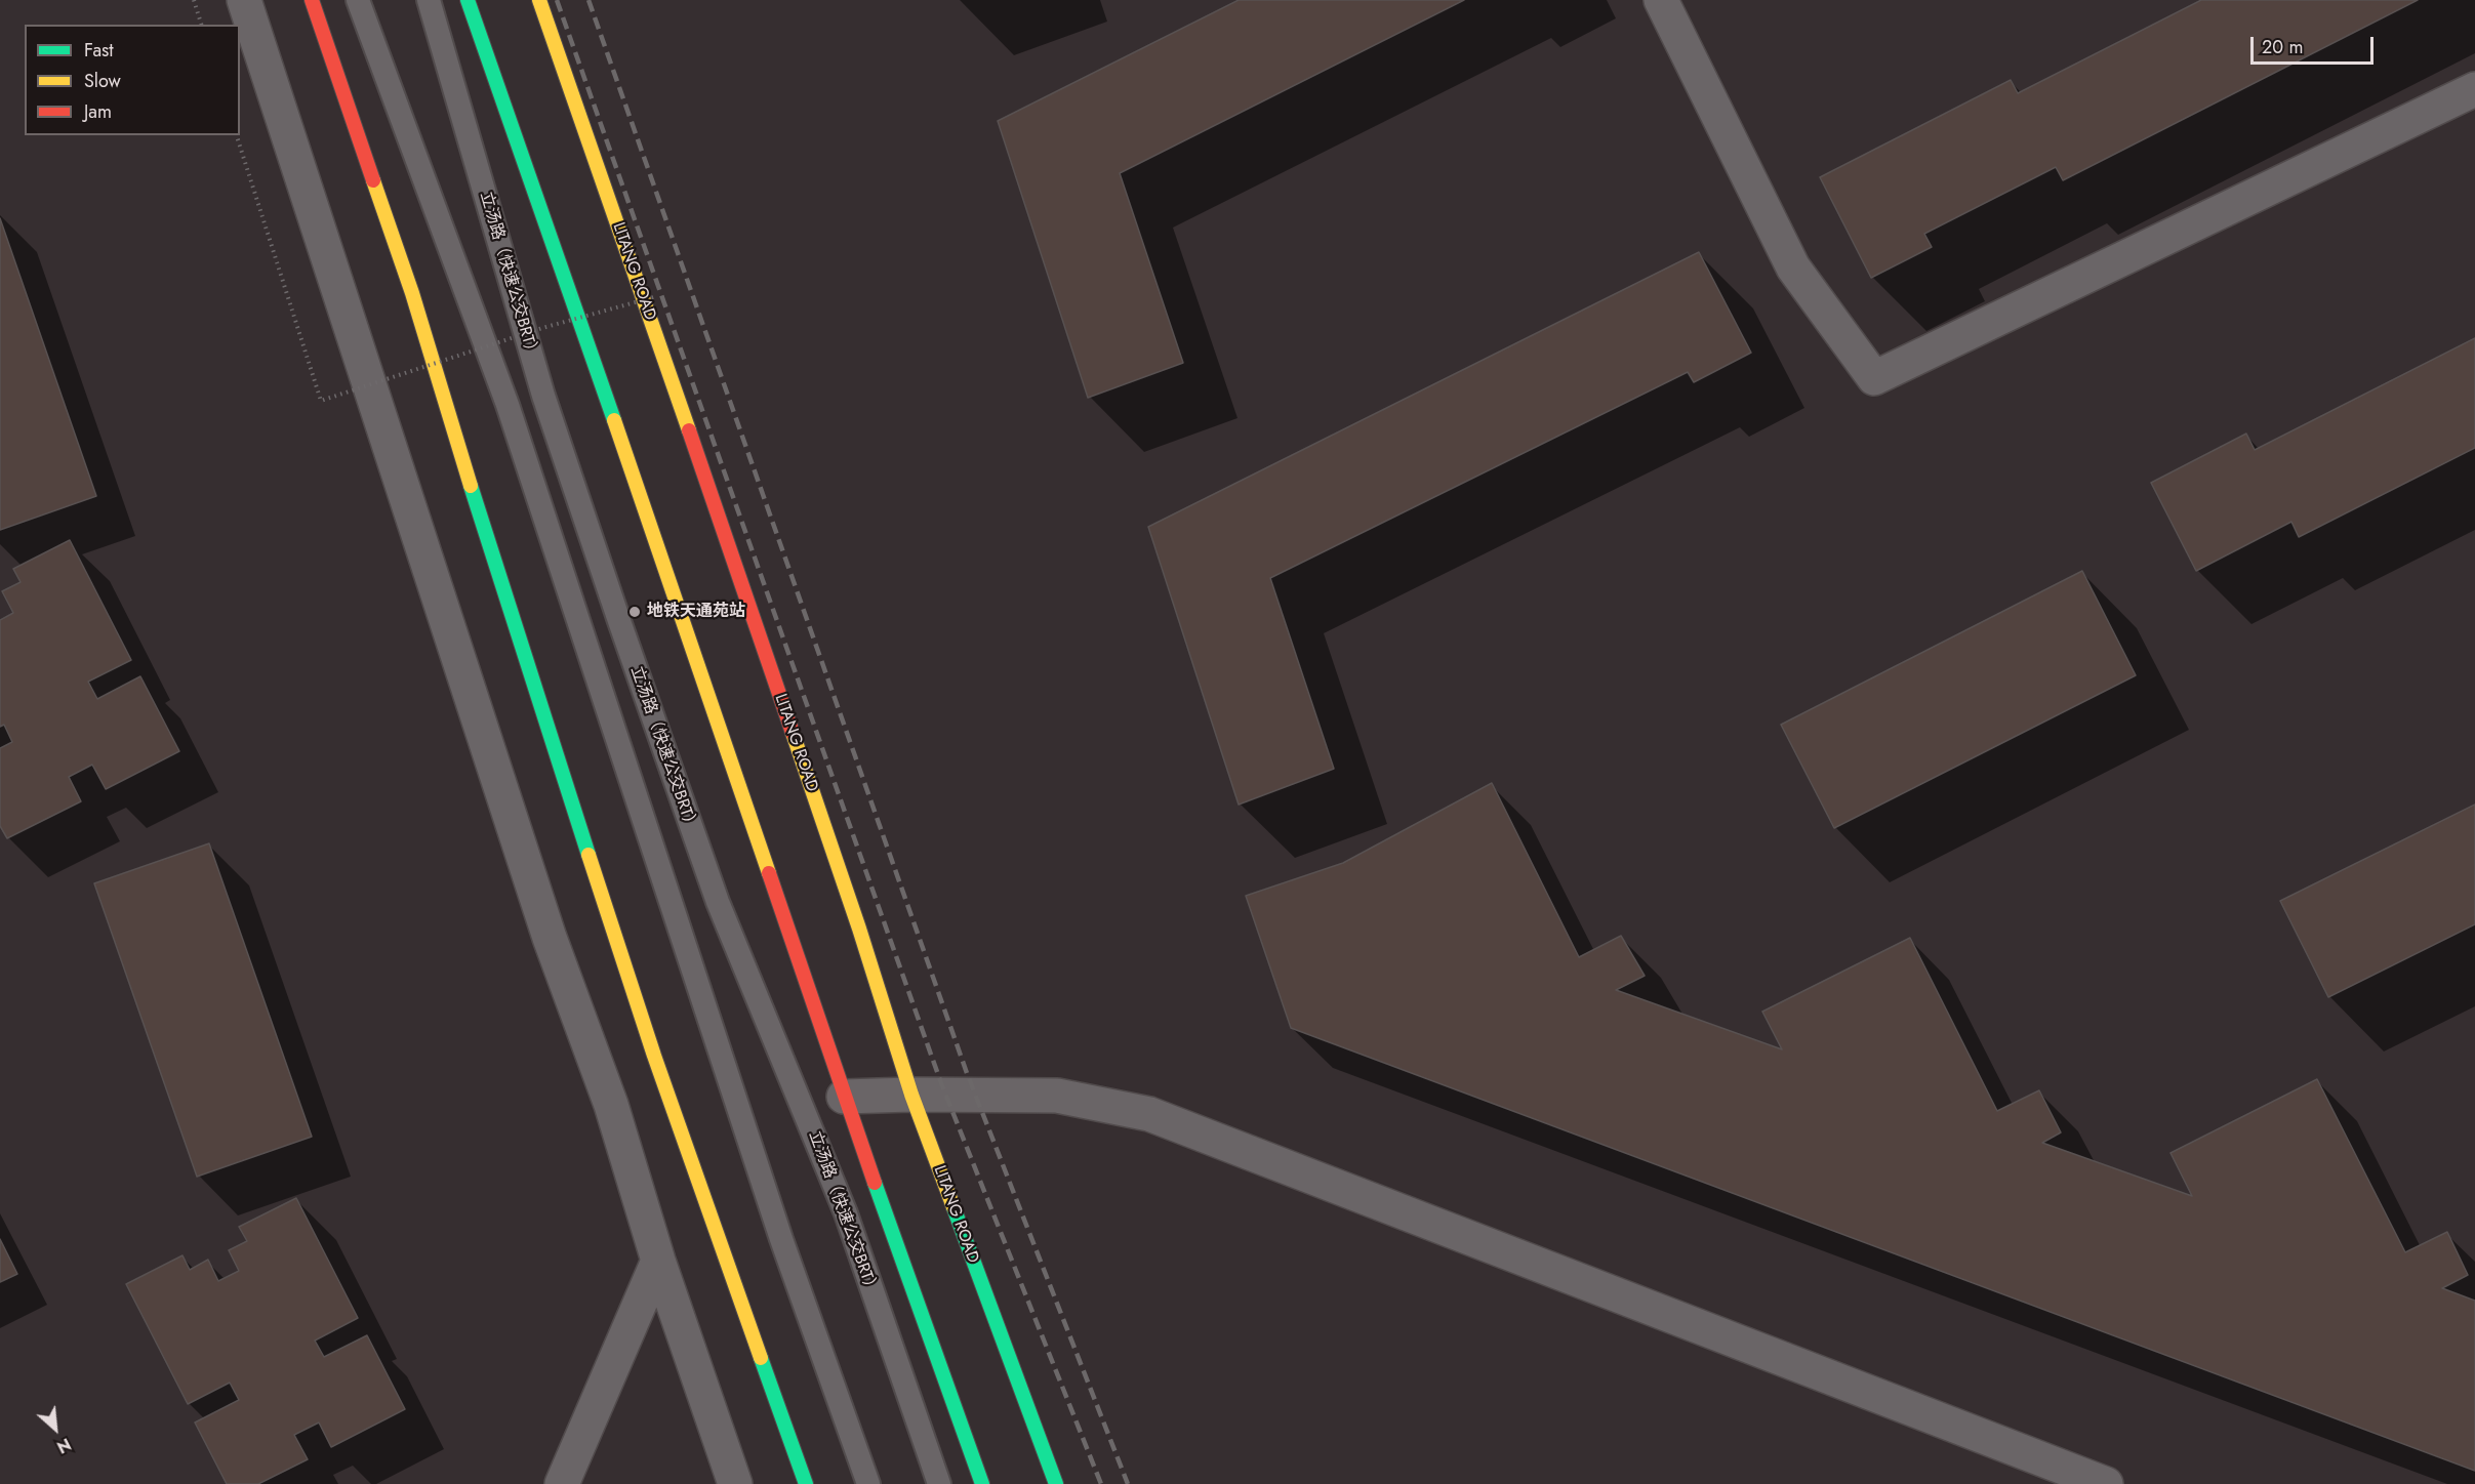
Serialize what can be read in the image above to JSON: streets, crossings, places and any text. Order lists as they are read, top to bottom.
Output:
{
  "streets": {
    "main road": ["LITANG ROAD"],
    "lane": ["立汤路（快速公交BRT）"]
  },
  "places": ["地铁天通苑站"],
  "legend": ["Fast", "Slow", "Jam"],
  "scale_bar": "20 m",
  "north": "bottom right"
}
